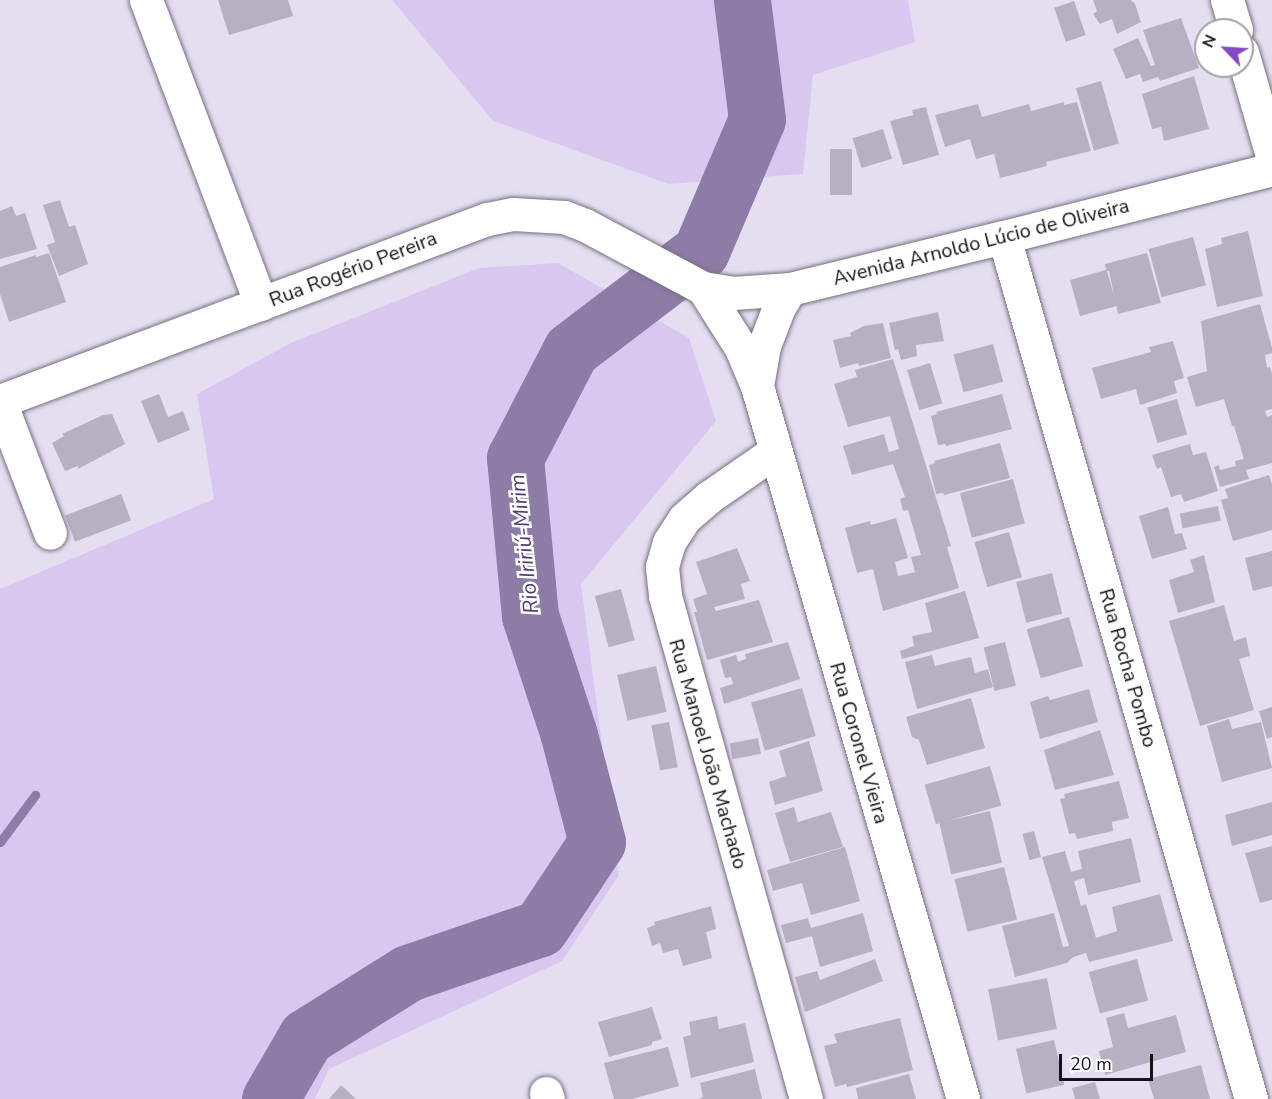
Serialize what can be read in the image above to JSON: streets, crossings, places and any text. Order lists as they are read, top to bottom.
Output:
{
  "streets": {
    "street": [
      "Avenida Arnoldo Lúcio de Oliveira",
      "Rua Rogério Pereira",
      "Rua Rocha Pombo",
      "Rua Coronel Vieira",
      "Rua Manoel João Machado"
    ]
  },
  "crossings": [
    ["Avenida Arnoldo Lúcio de Oliveira", "Rua Rogério Pereira"],
    ["Avenida Arnoldo Lúcio de Oliveira", "Rua Rocha Pombo"],
    ["Avenida Arnoldo Lúcio de Oliveira", "Rua Coronel Vieira"],
    ["Rua Rogério Pereira", "Rua Coronel Vieira"],
    ["Rua Coronel Vieira", "Rua Manoel João Machado"]
  ],
  "water": ["Rio Iririú-Mirim"],
  "scale_bar": "20 m",
  "north": "top left"
}
